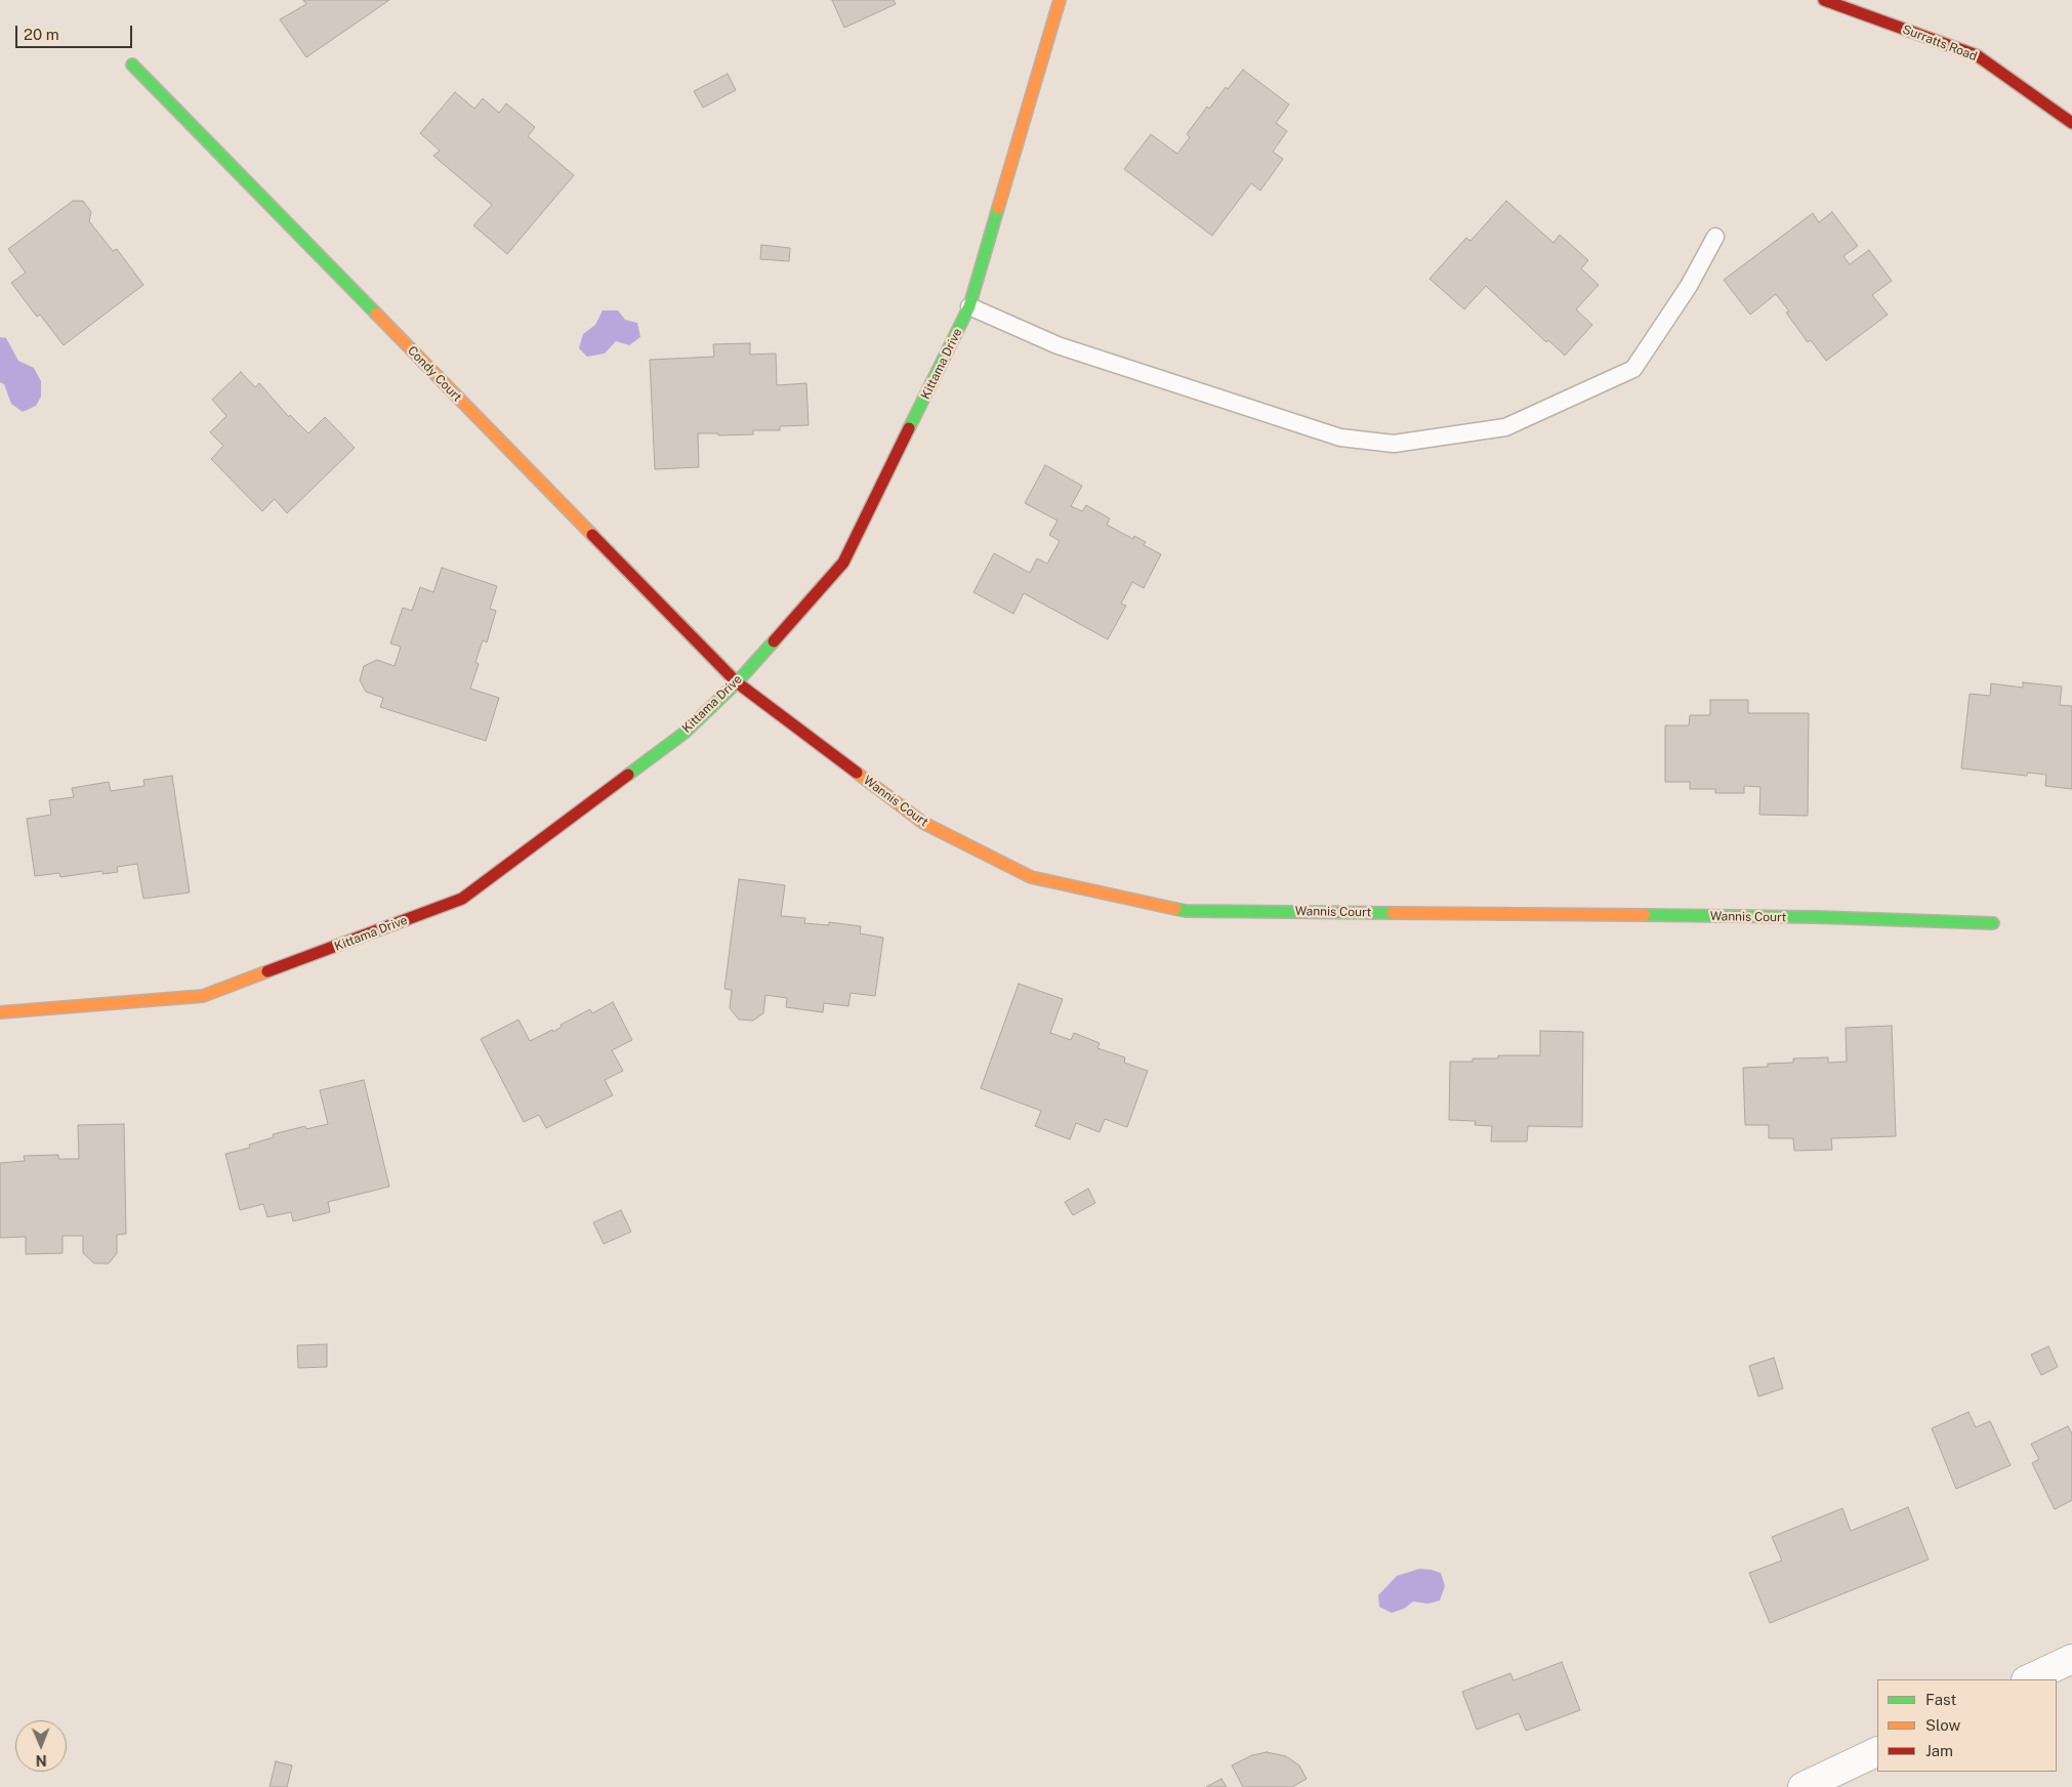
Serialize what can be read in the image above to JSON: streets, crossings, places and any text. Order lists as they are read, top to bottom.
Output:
{
  "streets": {
    "street": [
      "Surratts Road",
      "Kittama Drive",
      "Condy Court",
      "Wannis Court"
    ]
  },
  "crossings": [
    ["Kittama Drive", "Condy Court"],
    ["Kittama Drive", "Wannis Court"],
    ["Condy Court", "Wannis Court"]
  ],
  "legend": ["Fast", "Slow", "Jam"],
  "scale_bar": "20 m",
  "north": "bottom"
}
